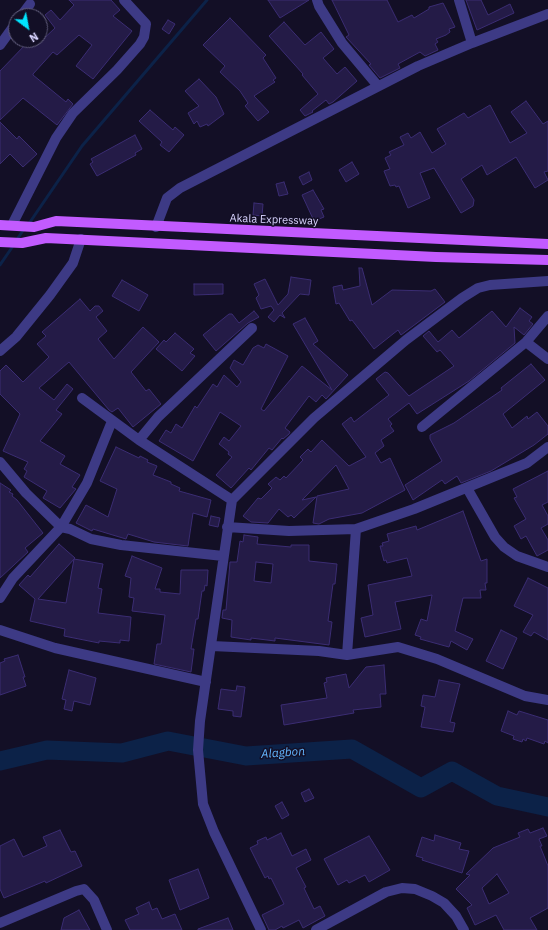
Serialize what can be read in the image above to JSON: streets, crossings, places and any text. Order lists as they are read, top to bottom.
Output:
{
  "streets": {
    "main road": ["Akala Expressway"]
  },
  "water": ["Alagbon"],
  "north": "bottom right"
}
